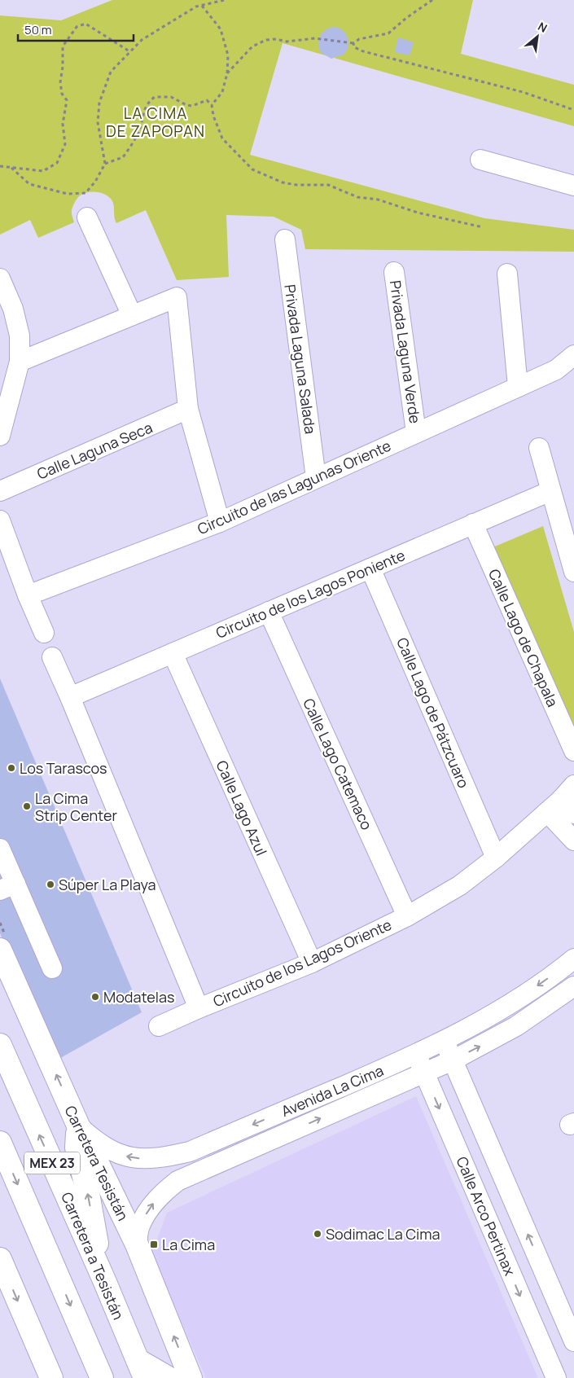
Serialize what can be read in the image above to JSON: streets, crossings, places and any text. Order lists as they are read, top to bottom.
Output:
{
  "streets": {
    "main road": ["MEX 23", "Carretera Tesistán", "Carretera a Tesistán"],
    "street": [
      "Privada Laguna Verde",
      "Privada Laguna Salada",
      "Calle Laguna Seca",
      "Circuito de las Lagunas Oriente",
      "Circuito de los Lagos Poniente",
      "Calle Lago de Chapala",
      "Calle Lago de Pátzcuaro",
      "Calle Lago Catemaco",
      "Calle Lago Azul",
      "Circuito de los Lagos Oriente",
      "Avenida La Cima",
      "Calle Arco Pertinax"
    ]
  },
  "crossings": [
    ["Privada Laguna Verde", "Circuito de las Lagunas Oriente"],
    ["Privada Laguna Salada", "Circuito de las Lagunas Oriente"],
    ["Circuito de los Lagos Poniente", "Calle Lago de Chapala"],
    ["Circuito de los Lagos Poniente", "Calle Lago de Pátzcuaro"],
    ["Circuito de los Lagos Poniente", "Calle Lago Catemaco"],
    ["Circuito de los Lagos Poniente", "Calle Lago Azul"],
    ["Calle Lago de Pátzcuaro", "Circuito de los Lagos Oriente"],
    ["Calle Lago Catemaco", "Circuito de los Lagos Oriente"],
    ["Calle Lago Azul", "Circuito de los Lagos Oriente"],
    ["Avenida La Cima", "Carretera Tesistán"],
    ["Avenida La Cima", "Calle Arco Pertinax"]
  ],
  "districts": ["LA CIMA DE ZAPOPAN"],
  "places": {
    "other": [
      "Los Tarascos",
      "La Cima Strip Center",
      "Súper La Playa",
      "Modatelas",
      "Sodimac La Cima"
    ],
    "transit": ["La Cima"]
  },
  "scale_bar": "50 m",
  "north": "top right"
}
